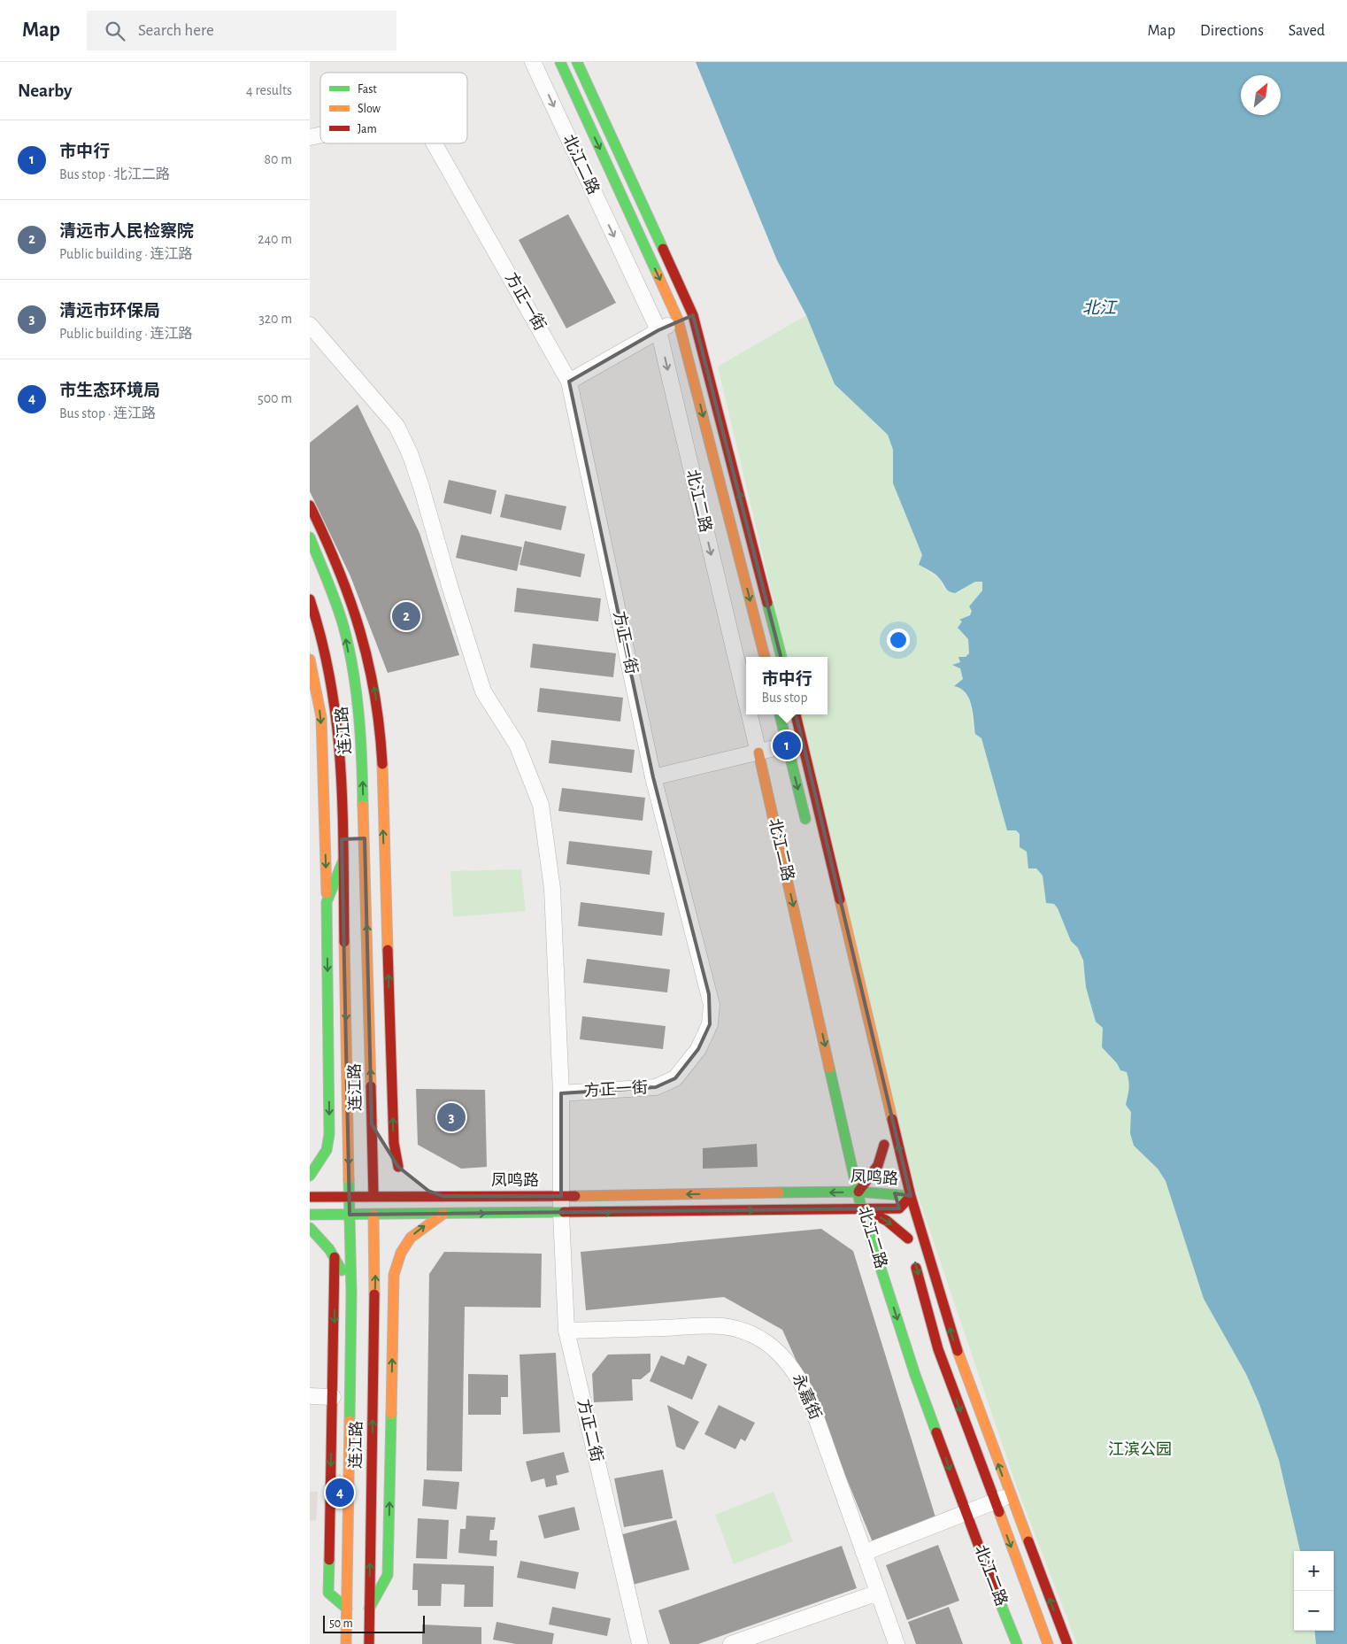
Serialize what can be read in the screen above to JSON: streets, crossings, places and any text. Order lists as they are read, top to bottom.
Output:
{
  "streets": {
    "main road": ["北江二路", "连江路", "凤鸣路"],
    "street": ["方正一街", "永嘉街", "方正二街"]
  },
  "crossings": [
    ["北江二路", "凤鸣路"],
    ["方正一街", "凤鸣路"],
    ["方正一街", "方正二街"],
    ["连江路", "凤鸣路"],
    ["凤鸣路", "方正二街"],
    ["永嘉街", "方正二街"]
  ],
  "one_way": ["北江二路"],
  "water": ["北江"],
  "parks": ["江滨公园"],
  "legend": ["Fast", "Slow", "Jam"],
  "scale_bar": "50 m",
  "north": "top right",
  "page": {
    "header": "Map",
    "search": "Search here",
    "nav": ["Map", "Directions", "Saved"],
    "heading": ["Nearby", "4 results"],
    "list": [
      {
        "mark": "1",
        "name": "市中行",
        "note": "Bus stop · 北江二路",
        "value": "80 m"
      },
      {
        "mark": "2",
        "name": "清远市人民检察院",
        "note": "Public building · 连江路",
        "value": "240 m"
      },
      {
        "mark": "3",
        "name": "清远市环保局",
        "note": "Public building · 连江路",
        "value": "320 m"
      },
      {
        "mark": "4",
        "name": "市生态环境局",
        "note": "Bus stop · 连江路",
        "value": "500 m"
      }
    ],
    "pins": [
      "2",
      "1",
      "3",
      "4"
    ],
    "popup": ["市中行", "Bus stop"],
    "map_buttons": ["+", "−"],
    "scale": "50 m"
  }
}
